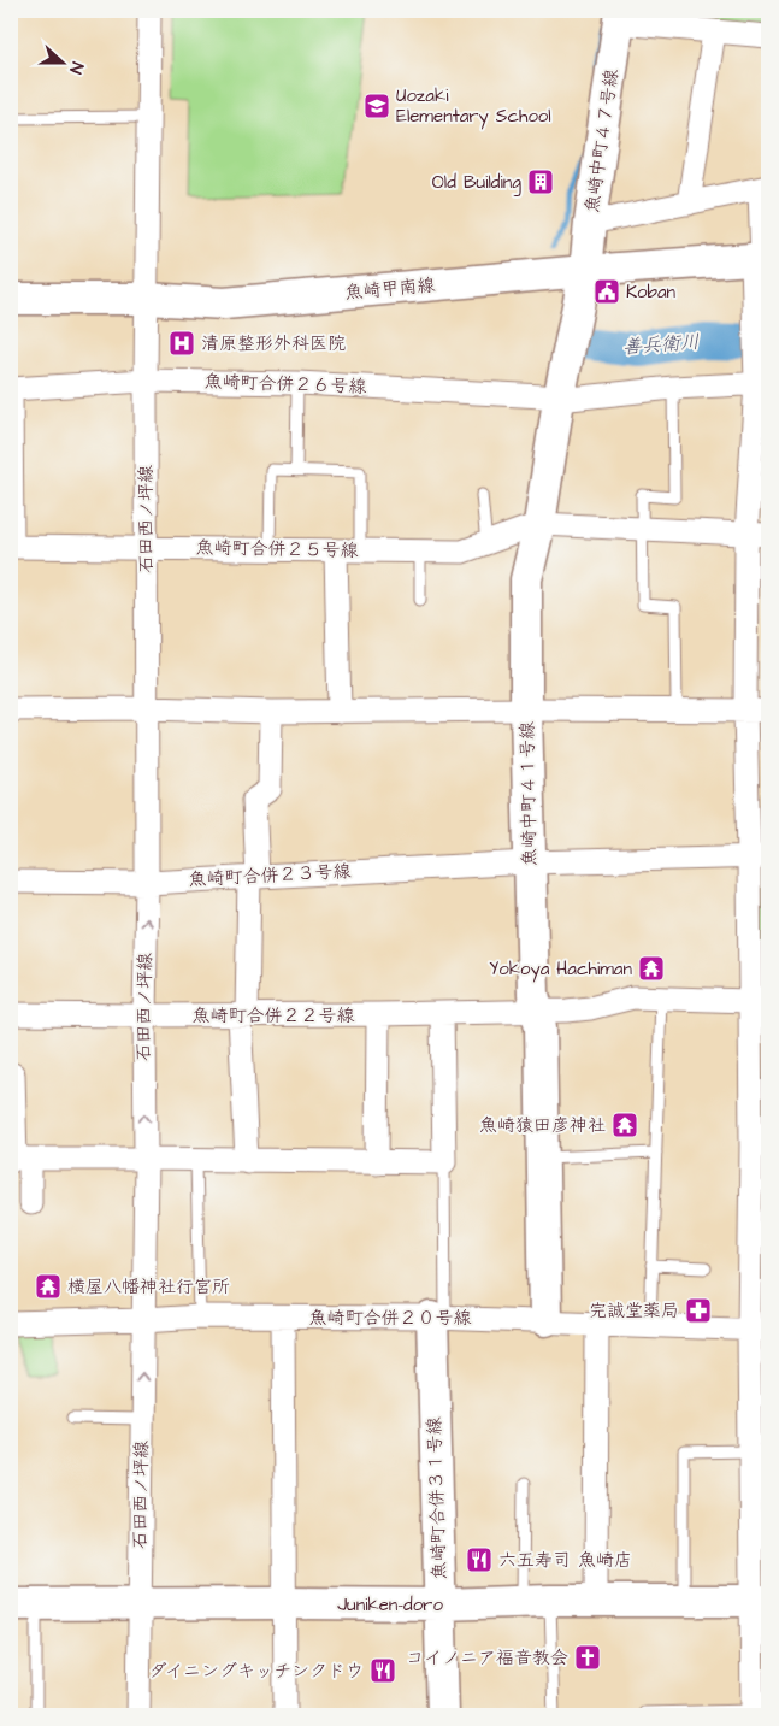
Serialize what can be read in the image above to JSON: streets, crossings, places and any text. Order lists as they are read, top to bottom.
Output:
{
  "streets": {
    "street": [
      "魚崎中町４７号線",
      "魚崎甲南線",
      "魚崎町合併２６号線",
      "石田西ノ坪線",
      "魚崎町合併２５号線",
      "魚崎中町４１号線",
      "魚崎町合併２３号線",
      "魚崎町合併２２号線",
      "魚崎町合併２０号線",
      "魚崎町合併３１号線",
      "Juniken-doro"
    ]
  },
  "crossings": [
    ["魚崎中町４７号線", "魚崎甲南線"],
    ["魚崎中町４７号線", "魚崎中町４１号線"],
    ["魚崎甲南線", "石田西ノ坪線"],
    ["魚崎甲南線", "魚崎中町４１号線"],
    ["魚崎町合併２６号線", "石田西ノ坪線"],
    ["魚崎町合併２６号線", "魚崎中町４１号線"],
    ["石田西ノ坪線", "魚崎町合併２５号線"],
    ["石田西ノ坪線", "魚崎町合併２３号線"],
    ["石田西ノ坪線", "魚崎町合併２２号線"],
    ["石田西ノ坪線", "魚崎町合併２０号線"],
    ["石田西ノ坪線", "Juniken-doro"],
    ["魚崎町合併２５号線", "魚崎中町４１号線"],
    ["魚崎中町４１号線", "魚崎町合併２３号線"],
    ["魚崎中町４１号線", "魚崎町合併２２号線"],
    ["魚崎中町４１号線", "魚崎町合併２０号線"],
    ["魚崎町合併２０号線", "魚崎町合併３１号線"],
    ["魚崎町合併３１号線", "Juniken-doro"]
  ],
  "water": ["善兵衛川"],
  "places": {
    "school or university": ["Uozaki Elementary School"],
    "building": ["Old Building"],
    "public building": ["Koban"],
    "hospital": ["清原整形外科医院"],
    "temple": ["Yokoya Hachiman", "魚崎猿田彦神社", "横屋八幡神社行宮所"],
    "pharmacy": ["完誠堂薬局"],
    "restaurant": ["六五寿司 魚崎店", "ダイニングキッチンクドウ"],
    "church": ["コイノニア福音教会"]
  },
  "north": "right"
}
